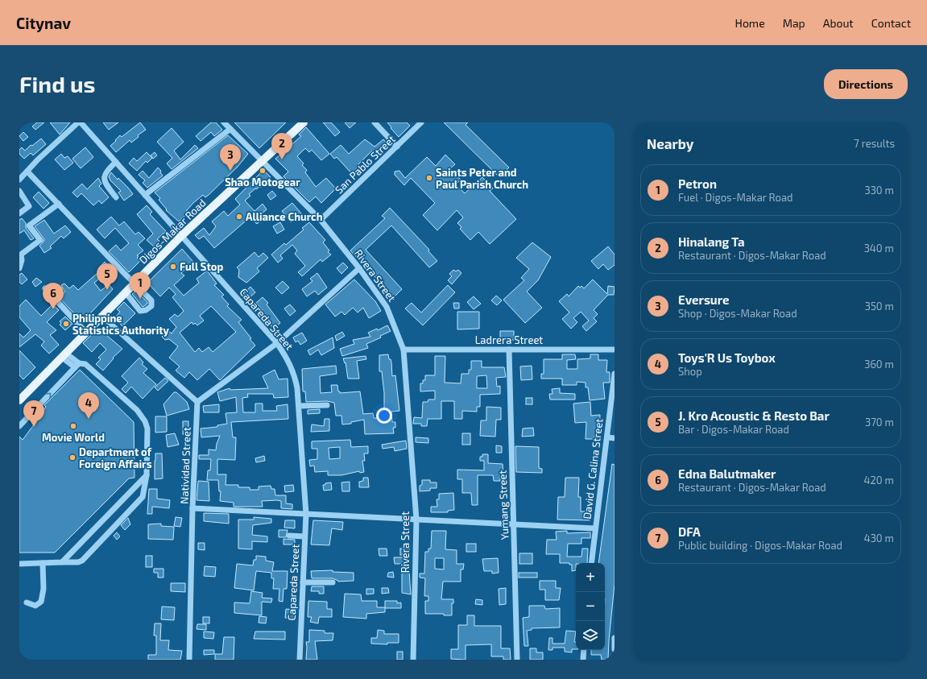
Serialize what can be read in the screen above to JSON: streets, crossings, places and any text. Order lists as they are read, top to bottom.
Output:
{
  "streets": {
    "main road": ["Digos-Makar Road"],
    "street": [
      "San Pablo Street",
      "Rivera Street",
      "Capareda Street",
      "Ladrera Street",
      "Natividad Street",
      "David G. Calina Street",
      "Yumang Street"
    ]
  },
  "crossings": [
    ["San Pablo Street", "Rivera Street"],
    ["Digos-Makar Road", "Rivera Street"],
    ["Digos-Makar Road", "Capareda Street"],
    ["Rivera Street", "Ladrera Street"],
    ["Ladrera Street", "Yumang Street"]
  ],
  "places": [
    "Shao Motogear",
    "Saints Peter and Paul Parish Church",
    "Alliance Church",
    "Full Stop",
    "Philippine Statistics Authority",
    "Movie World",
    "Department of Foreign Affairs"
  ],
  "page": {
    "header": "Citynav",
    "nav": [
      "Home",
      "Map",
      "About",
      "Contact"
    ],
    "buttons": "Directions",
    "title": "Find us",
    "heading": ["Nearby", "7 results"],
    "pins": [
      "2",
      "3",
      "5",
      "1",
      "6",
      "4",
      "7"
    ],
    "list": [
      {
        "mark": "1",
        "name": "Petron",
        "note": "Fuel · Digos-Makar Road",
        "value": "330 m"
      },
      {
        "mark": "2",
        "name": "Hinalang Ta",
        "note": "Restaurant · Digos-Makar Road",
        "value": "340 m"
      },
      {
        "mark": "3",
        "name": "Eversure",
        "note": "Shop · Digos-Makar Road",
        "value": "350 m"
      },
      {
        "mark": "4",
        "name": "Toys'R Us Toybox",
        "note": "Shop",
        "value": "360 m"
      },
      {
        "mark": "5",
        "name": "J. Kro Acoustic & Resto Bar",
        "note": "Bar · Digos-Makar Road",
        "value": "370 m"
      },
      {
        "mark": "6",
        "name": "Edna Balutmaker",
        "note": "Restaurant · Digos-Makar Road",
        "value": "420 m"
      },
      {
        "mark": "7",
        "name": "DFA",
        "note": "Public building · Digos-Makar Road",
        "value": "430 m"
      }
    ],
    "map_buttons": ["+", "−"]
  }
}
